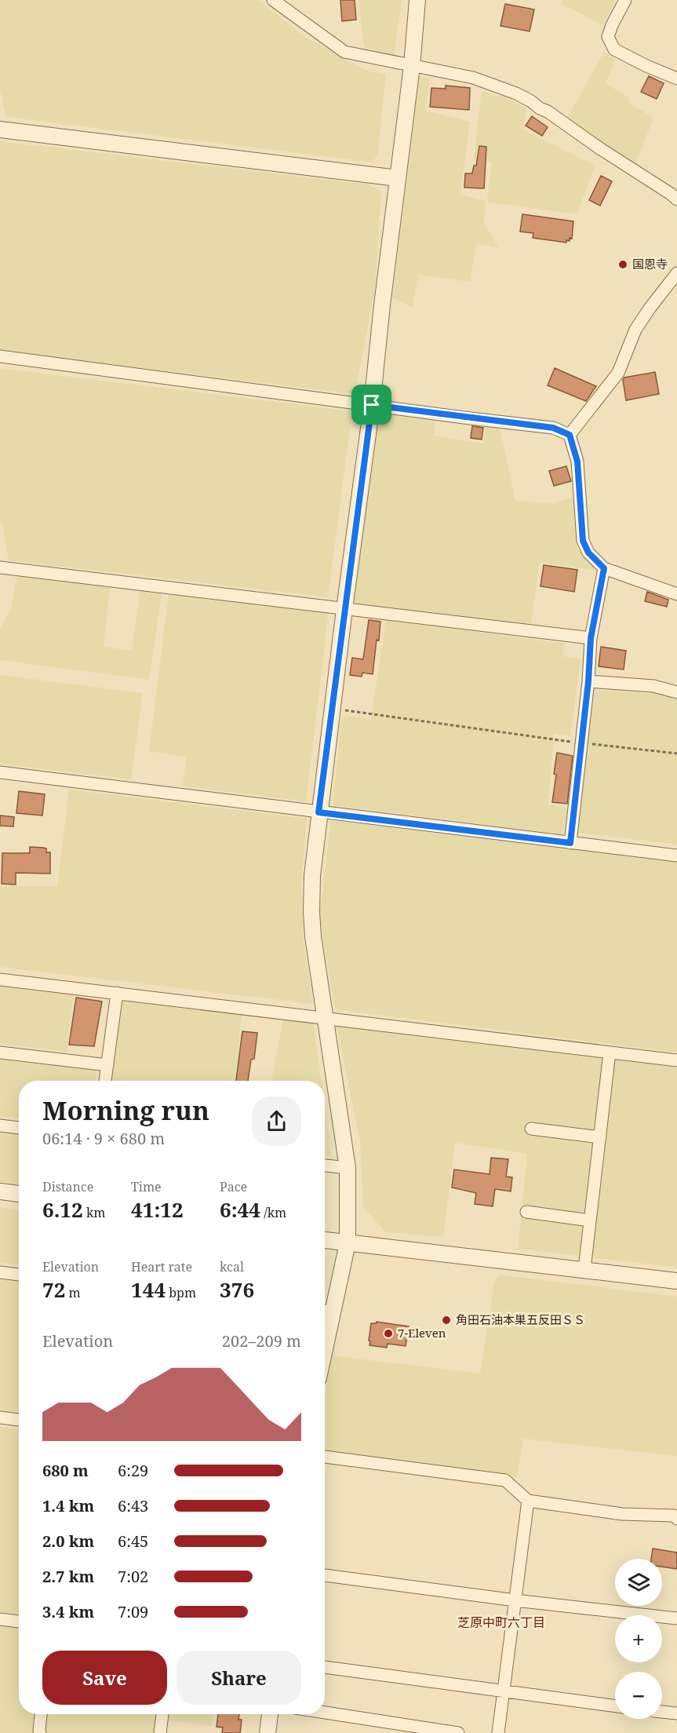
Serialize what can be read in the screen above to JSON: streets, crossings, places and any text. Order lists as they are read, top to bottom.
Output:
{
  "districts": ["芝原中町六丁目"],
  "places": ["国恩寺", "角田石油本巣五反田ＳＳ", "7-Eleven"],
  "page": {
    "heading": ["Morning run", "06:14 · 9 × 680 m"],
    "stats": [
      ["Distance", "6.12 km"],
      ["Time", "41:12"],
      ["Pace", "6:44 /km"],
      ["Elevation", "72 m"],
      ["Heart rate", "144 bpm"],
      ["kcal", "376"]
    ],
    "chart": ["Elevation", "202–209 m"],
    "list": [
      {
        "name": "680 m",
        "note": "6:29"
      },
      {
        "name": "1.4 km",
        "note": "6:43"
      },
      {
        "name": "2.0 km",
        "note": "6:45"
      },
      {
        "name": "2.7 km",
        "note": "7:02"
      },
      {
        "name": "3.4 km",
        "note": "7:09"
      }
    ],
    "map_buttons": ["+", "−"],
    "buttons": ["Save", "Share"]
  }
}
